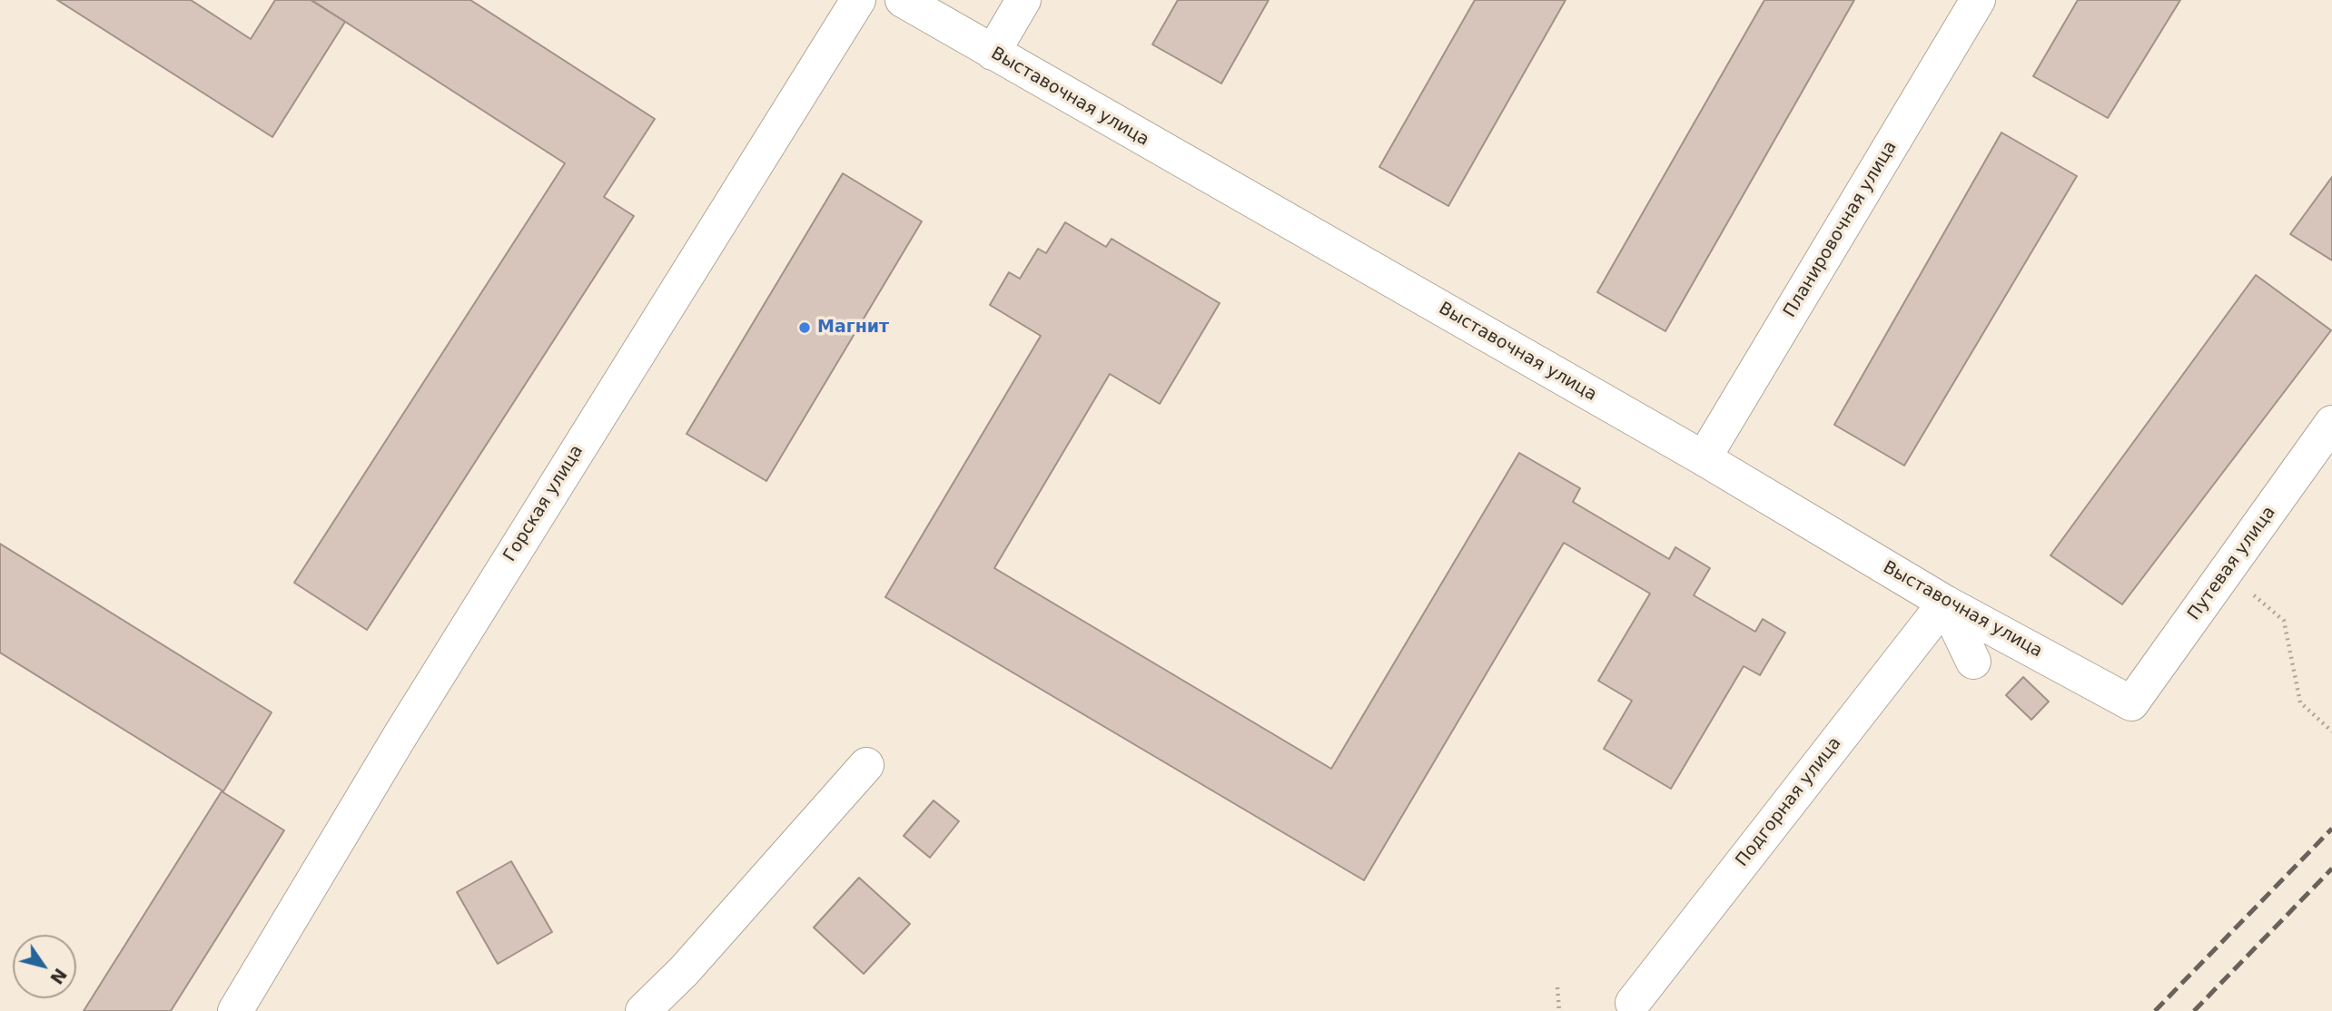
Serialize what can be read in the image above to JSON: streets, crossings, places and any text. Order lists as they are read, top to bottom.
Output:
{
  "streets": {
    "street": [
      "Выставочная улица",
      "Планировочная улица",
      "Горская улица",
      "Путевая улица",
      "Подгорная улица"
    ]
  },
  "crossings": [
    ["Выставочная улица", "Планировочная улица"],
    ["Выставочная улица", "Путевая улица"],
    ["Выставочная улица", "Подгорная улица"]
  ],
  "places": ["Магнит"],
  "north": "bottom right"
}
